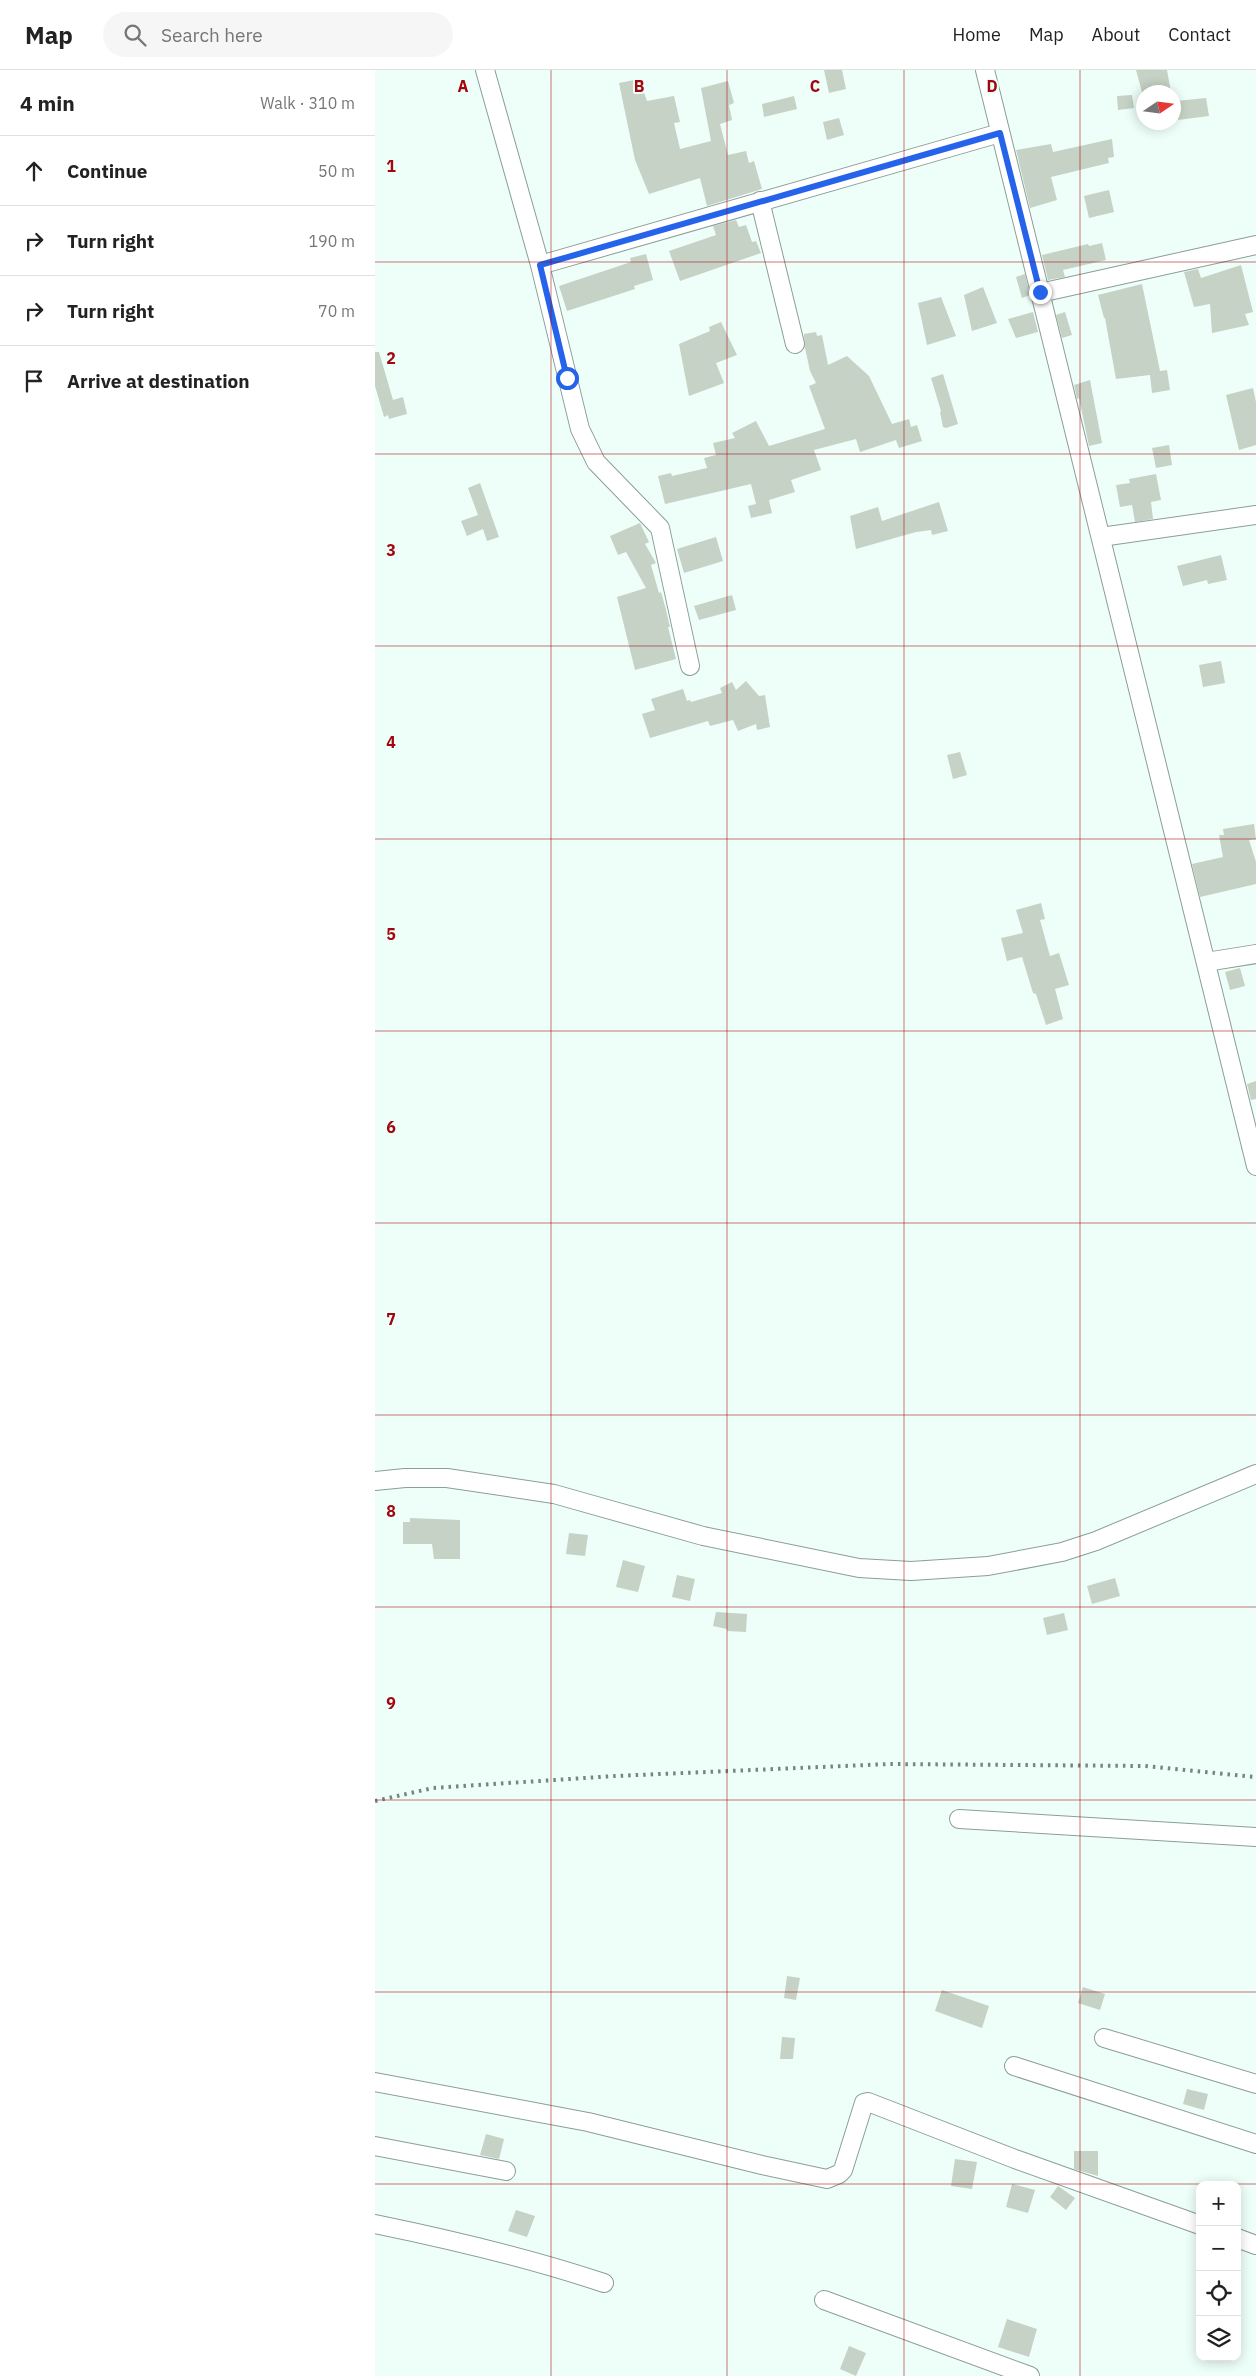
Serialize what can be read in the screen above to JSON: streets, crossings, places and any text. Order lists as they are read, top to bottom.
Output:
{
  "north": "right",
  "page": {
    "header": "Map",
    "search": "Search here",
    "nav": [
      "Home",
      "Map",
      "About",
      "Contact"
    ],
    "heading": ["4 min", "Walk · 310 m"],
    "list": [
      ["Continue", "50 m"],
      ["Turn right", "190 m"],
      ["Turn right", "70 m"],
      "Arrive at destination"
    ],
    "map_buttons": ["+", "−"]
  },
  "grid": {
    "columns": [
      "A",
      "B",
      "C",
      "D"
    ],
    "rows": [
      "1",
      "2",
      "3",
      "4",
      "5",
      "6",
      "7",
      "8",
      "9"
    ]
  }
}
